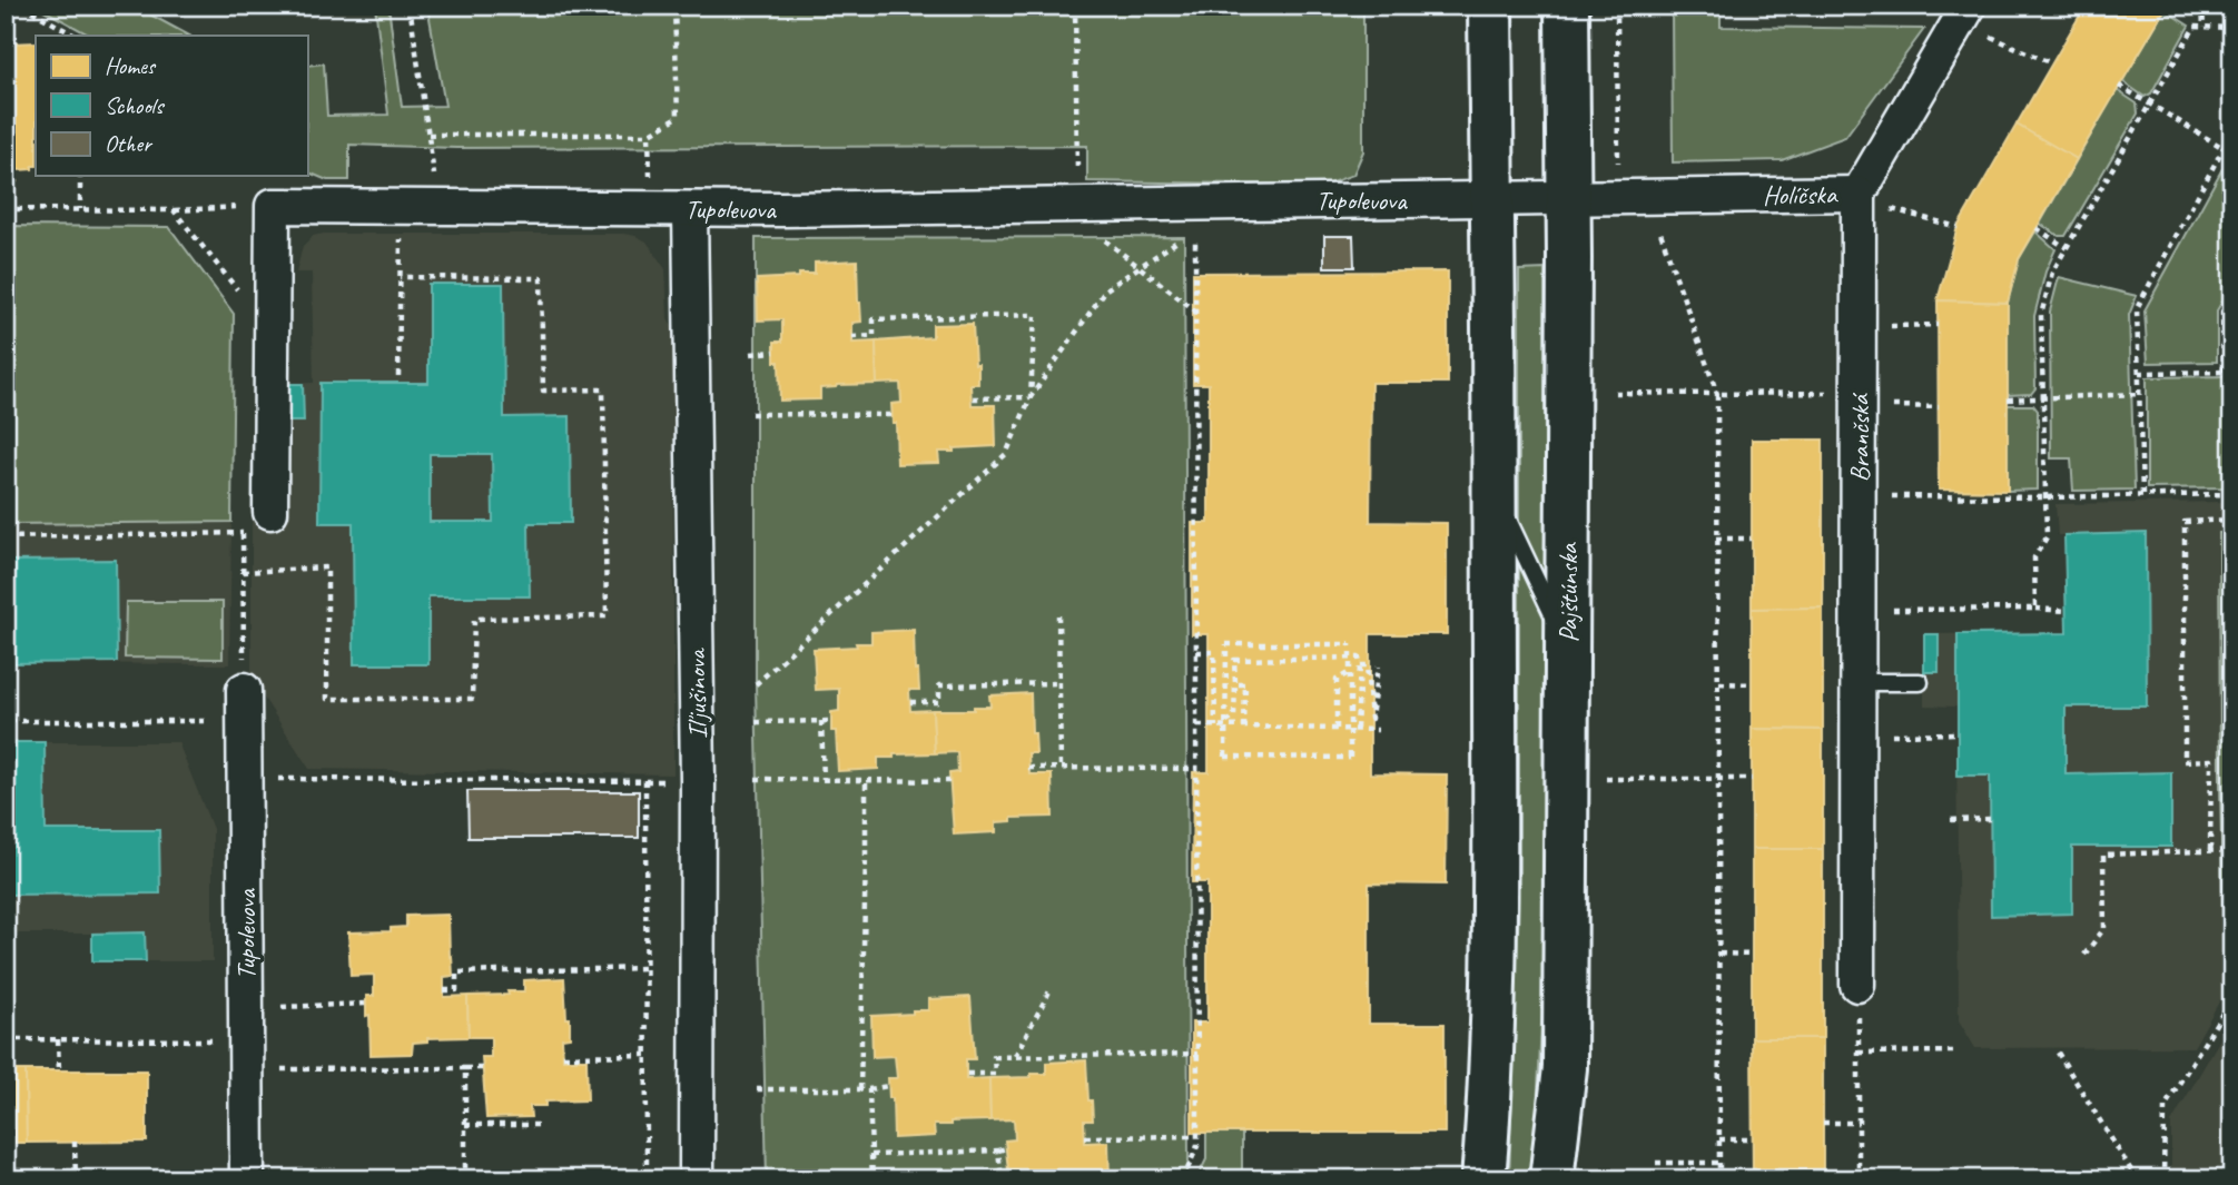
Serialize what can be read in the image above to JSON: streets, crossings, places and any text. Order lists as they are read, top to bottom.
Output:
{
  "streets": {
    "main road": ["Pajštúnska"],
    "street": [
      "Holíčska",
      "Tupolevova",
      "Brančská",
      "Iľjušinova"
    ]
  },
  "crossings": [
    ["Holíčska", "Tupolevova"],
    ["Holíčska", "Brančská"],
    ["Holíčska", "Pajštúnska"],
    ["Tupolevova", "Iľjušinova"]
  ],
  "legend": ["Homes", "Schools", "Other"]
}
